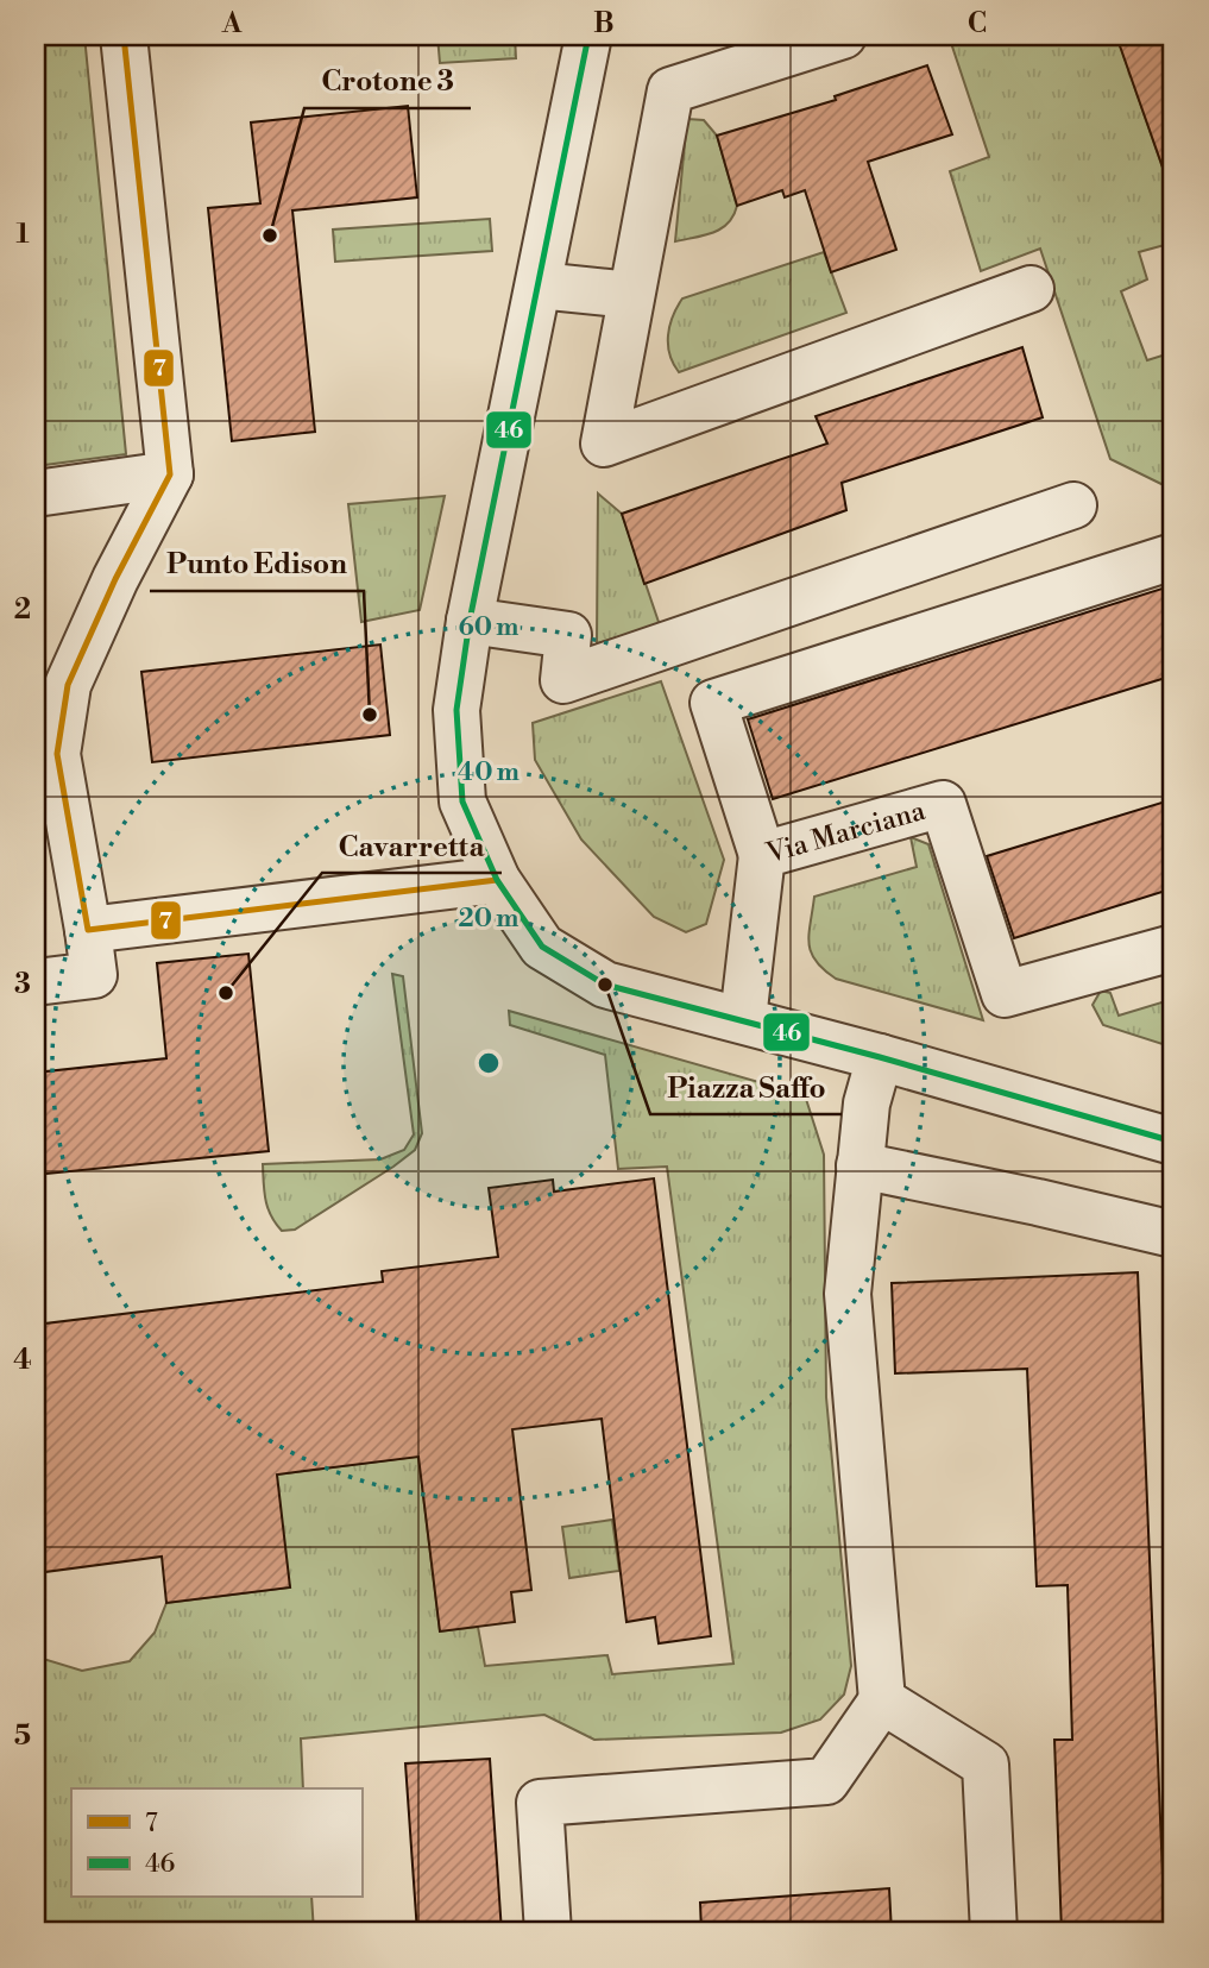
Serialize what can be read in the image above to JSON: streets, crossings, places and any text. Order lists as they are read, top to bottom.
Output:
{
  "streets": {
    "street": ["Via Marciana"]
  },
  "places": [
    "Crotone 3",
    "Punto Edison",
    "Piazza Saffo",
    "Cavarretta"
  ],
  "lines": ["transit line 7", "transit line 46"],
  "legend": ["7", "46"],
  "grid": {
    "columns": ["A", "B", "C"],
    "rows": [
      "1",
      "2",
      "3",
      "4",
      "5"
    ]
  },
  "rings": ["60 m", "40 m", "20 m"]
}
